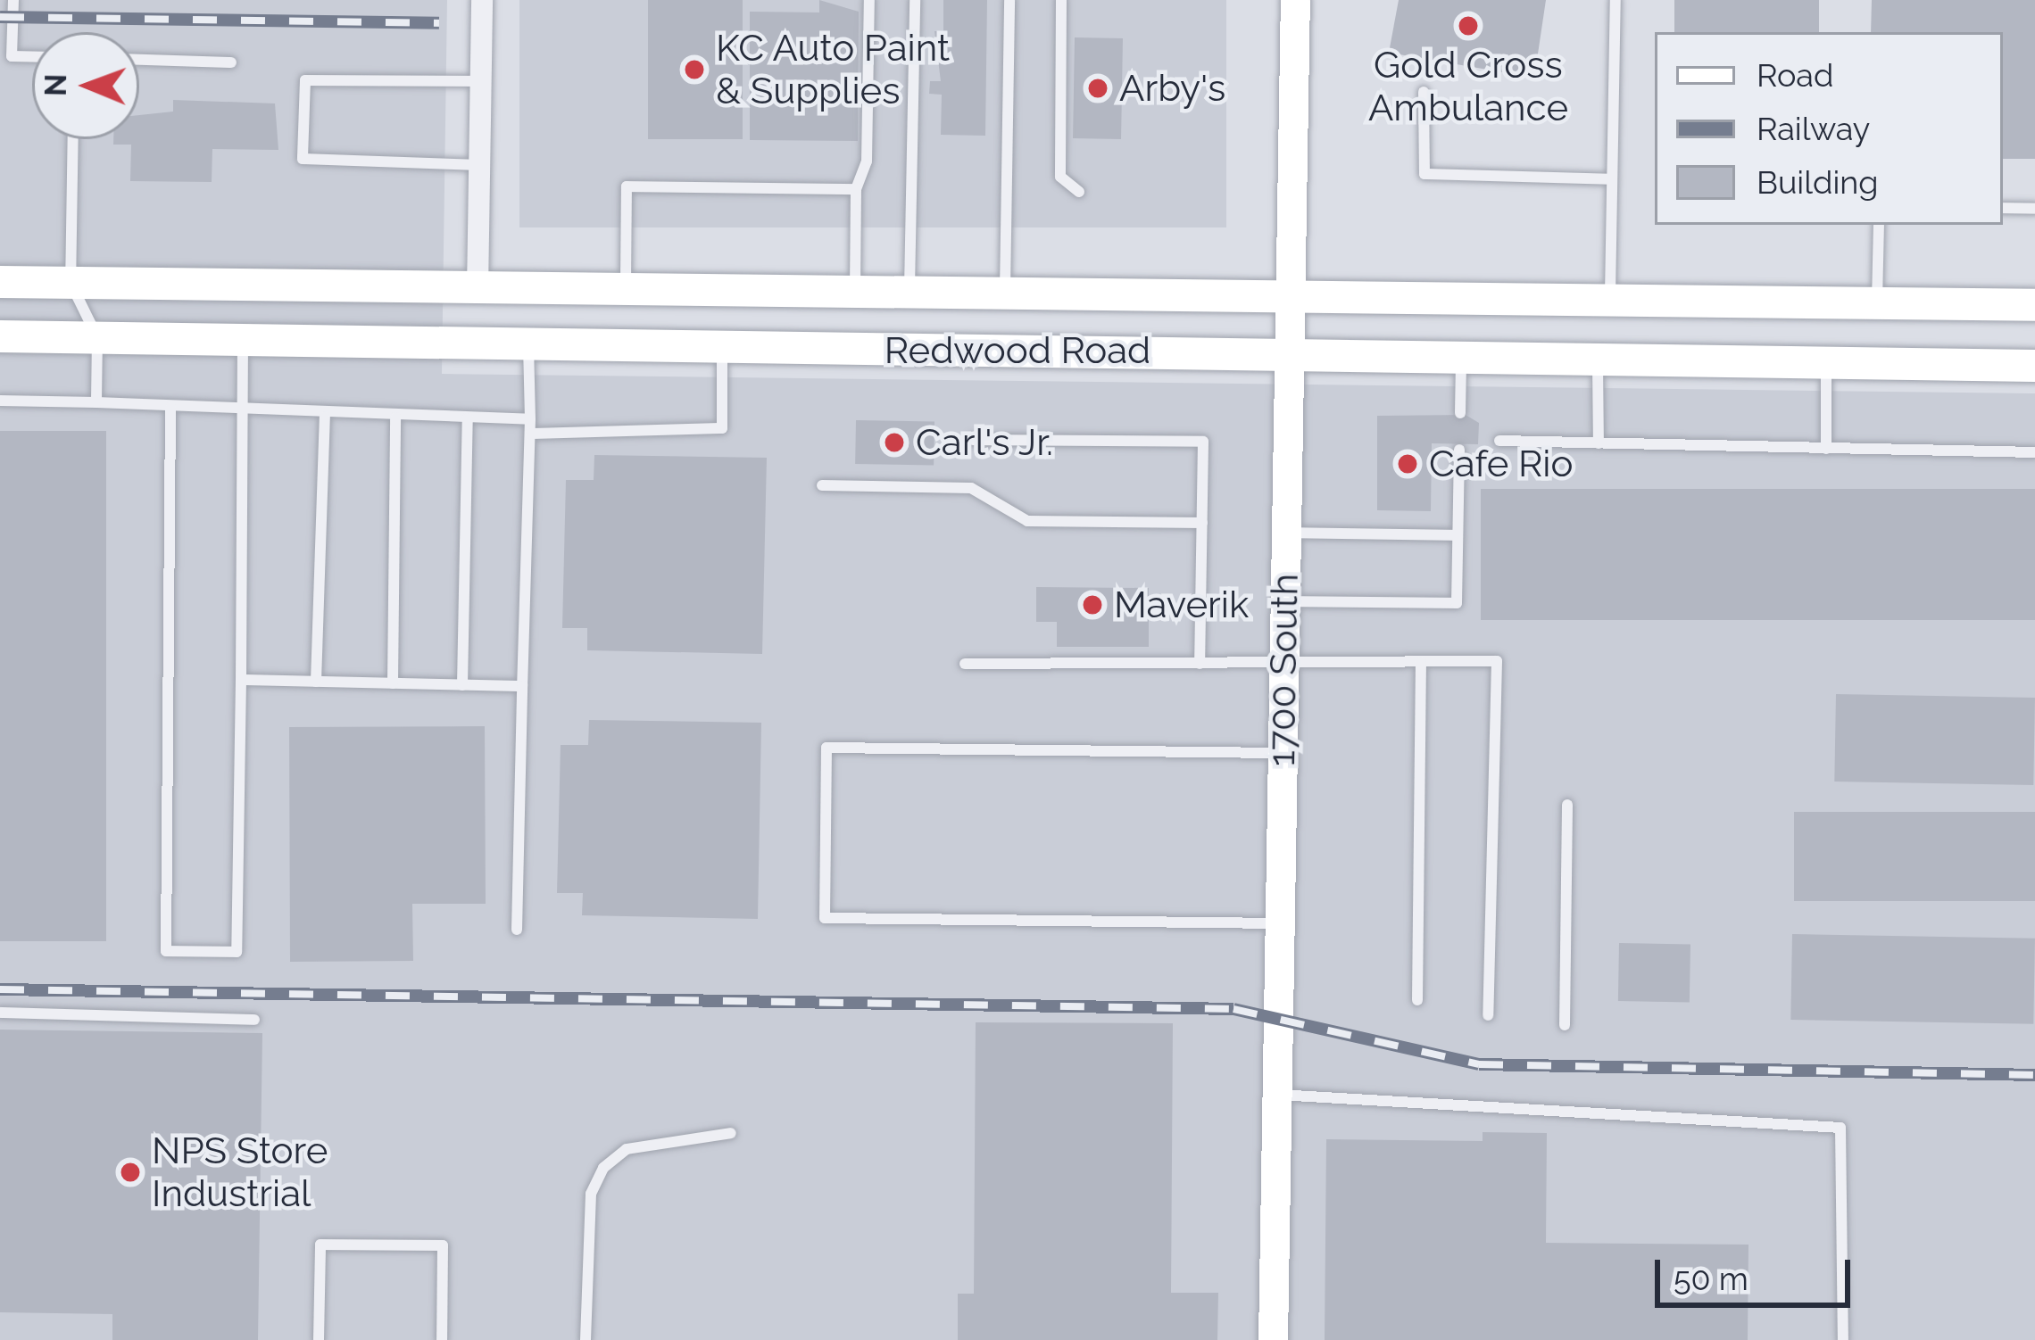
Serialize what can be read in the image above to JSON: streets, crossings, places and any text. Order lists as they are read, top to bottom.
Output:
{
  "streets": {
    "main road": ["Redwood Road"],
    "street": ["1700 South"]
  },
  "crossings": [
    ["Redwood Road", "1700 South"]
  ],
  "places": [
    "Gold Cross Ambulance",
    "KC Auto Paint & Supplies",
    "Arby's",
    "Carl's Jr.",
    "Cafe Rio",
    "Maverik",
    "NPS Store Industrial"
  ],
  "legend": ["Road", "Railway", "Building"],
  "scale_bar": "50 m",
  "north": "left"
}
